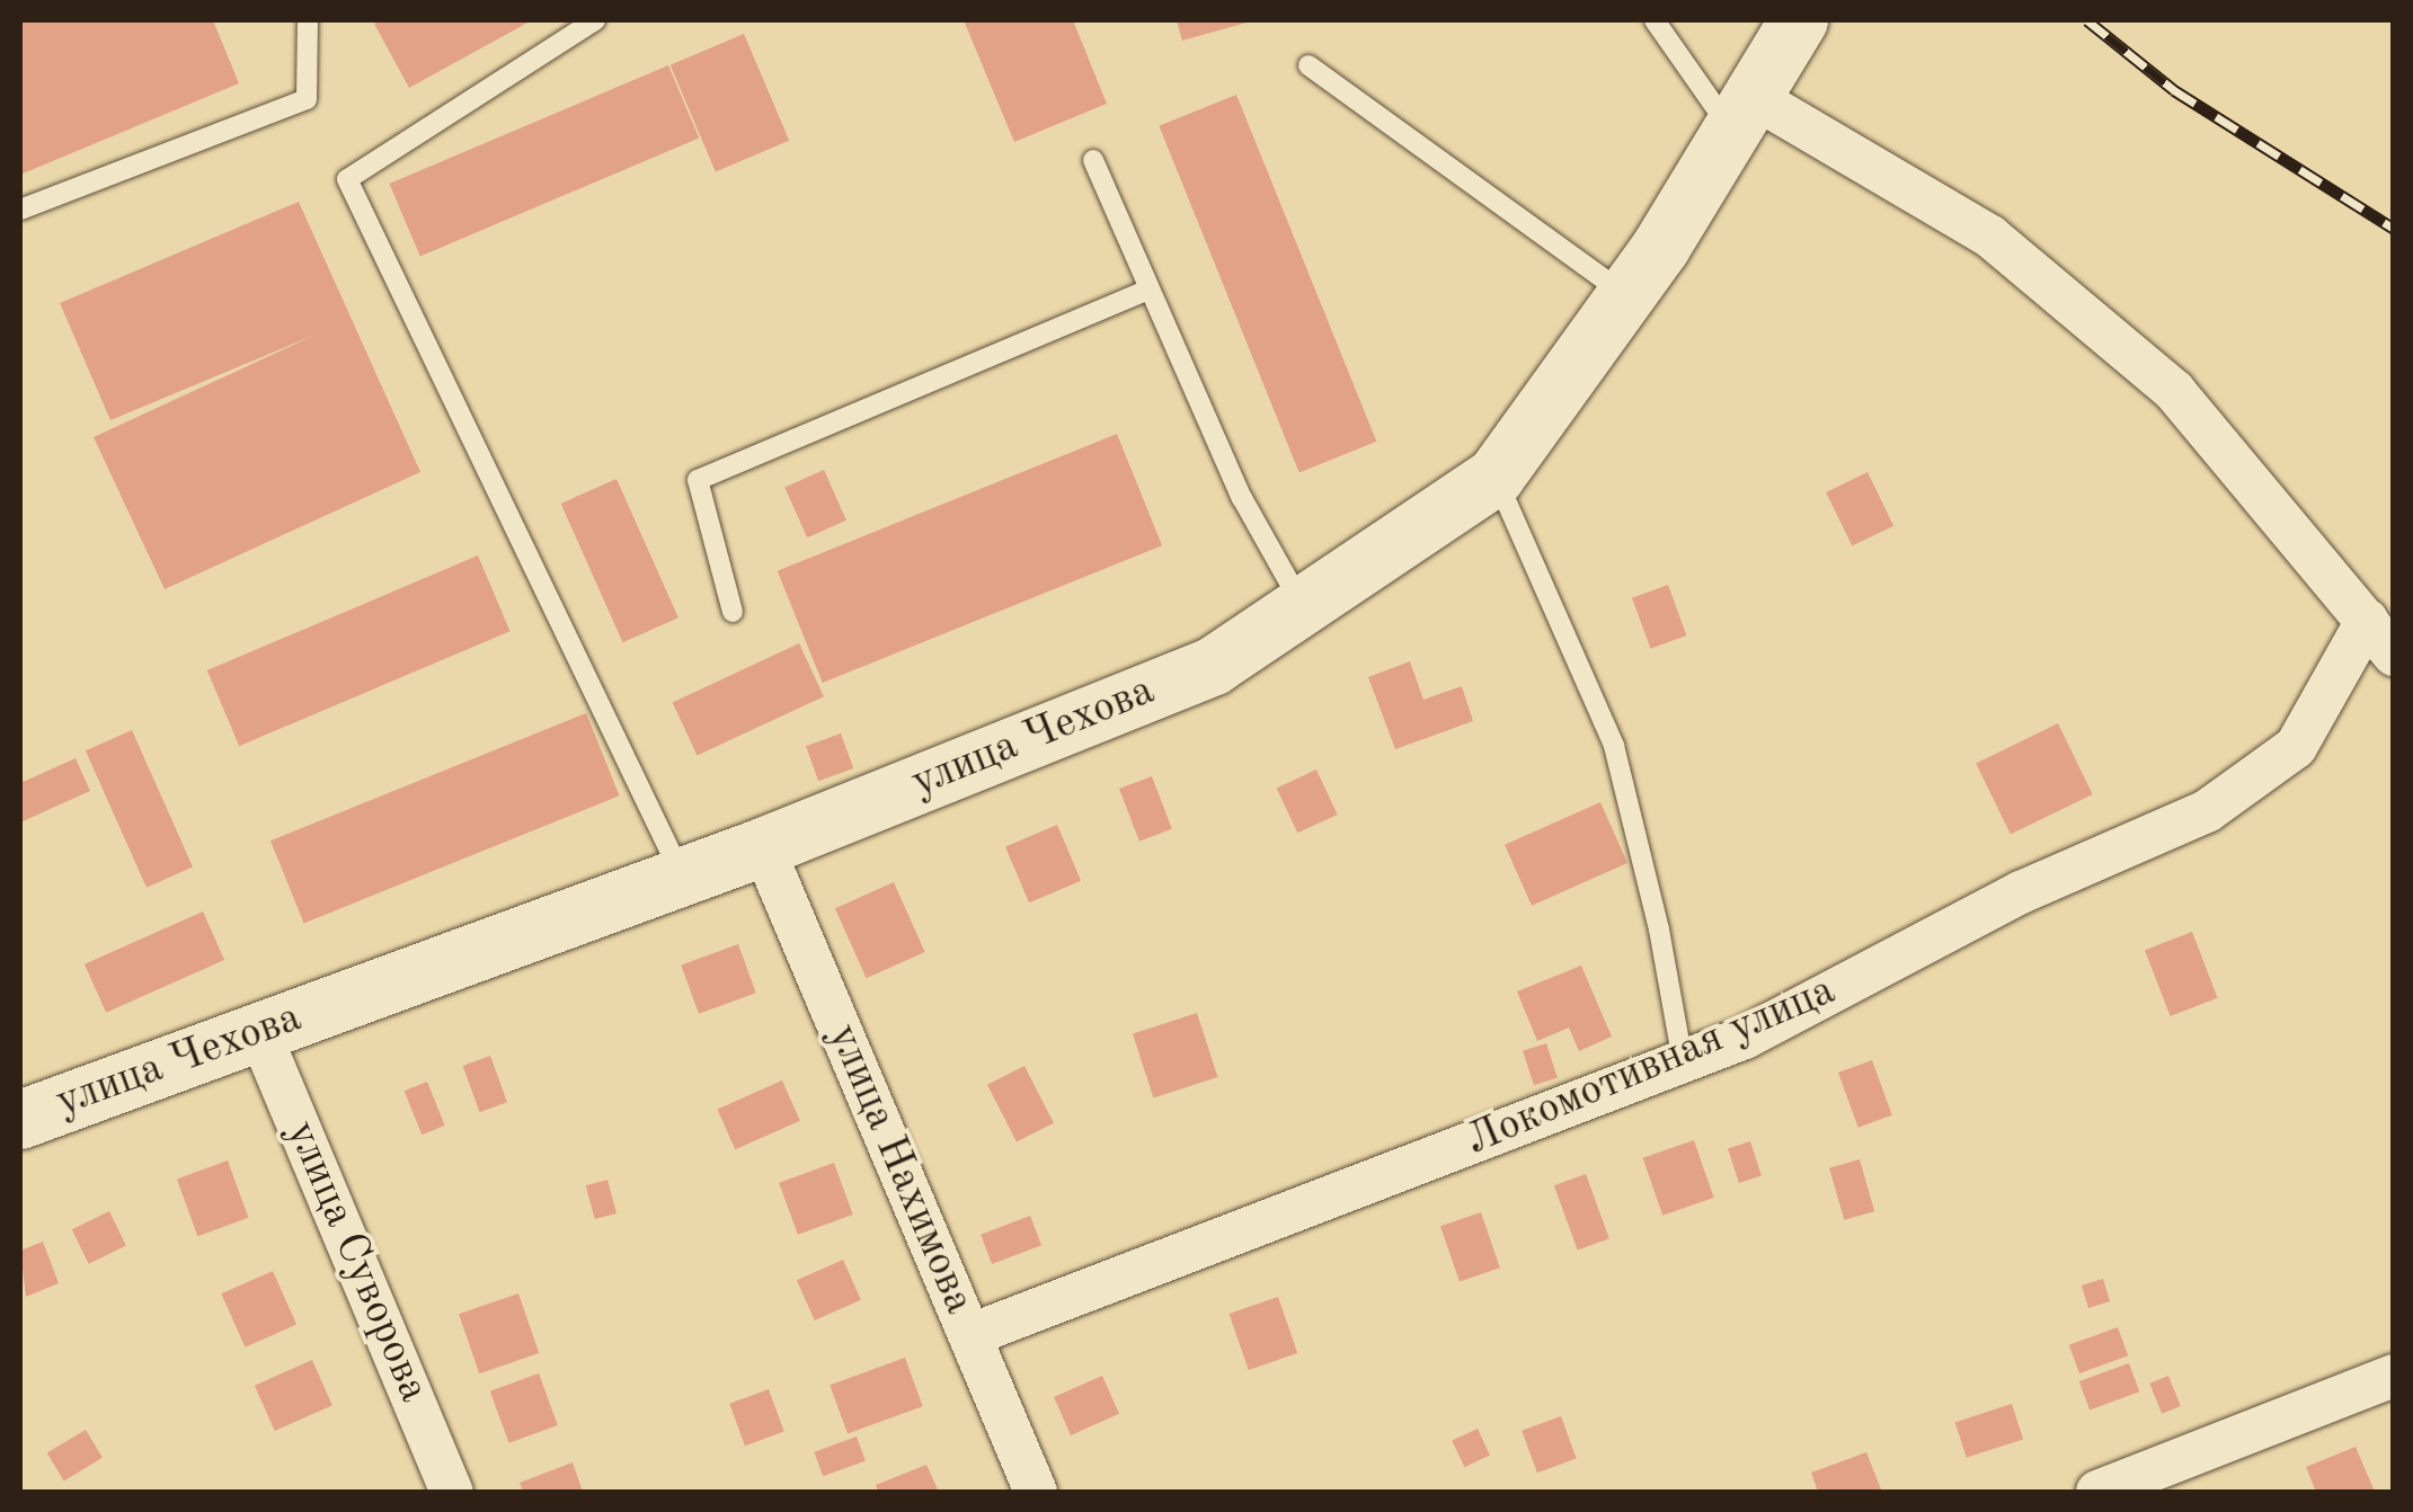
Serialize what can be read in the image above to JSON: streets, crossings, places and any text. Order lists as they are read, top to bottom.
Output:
{
  "streets": {
    "street": [
      "улица Чехова",
      "Локомотивная улица",
      "улица Нахимова",
      "улица Суворова"
    ]
  },
  "crossings": [
    ["улица Чехова", "улица Нахимова"],
    ["улица Чехова", "улица Суворова"],
    ["Локомотивная улица", "улица Нахимова"]
  ]
}
